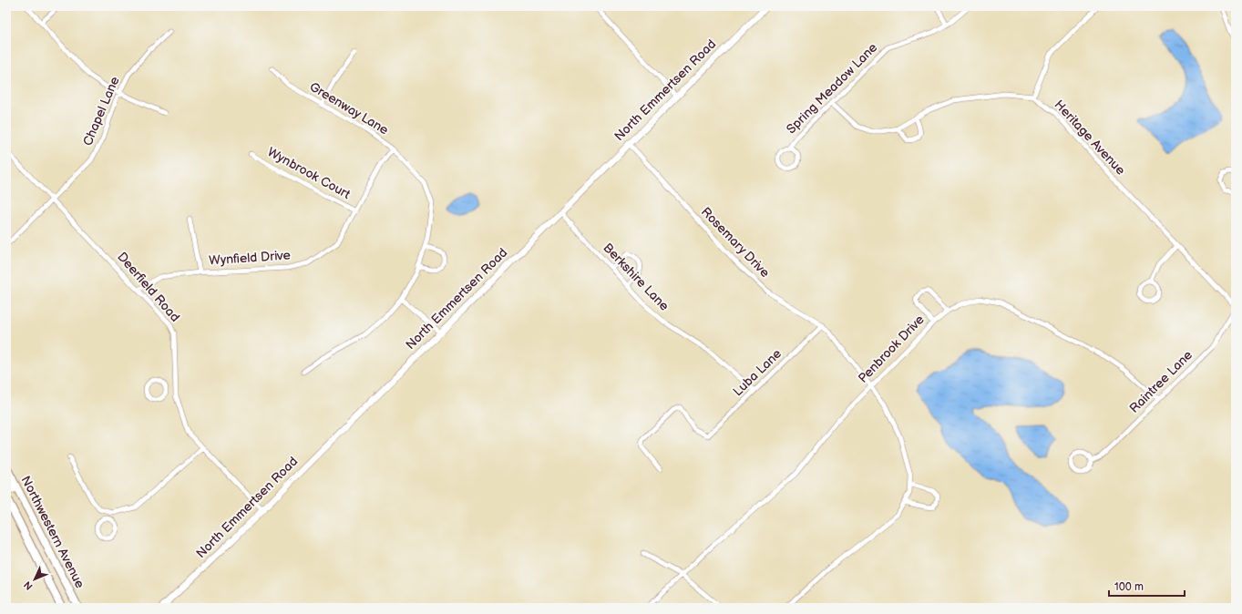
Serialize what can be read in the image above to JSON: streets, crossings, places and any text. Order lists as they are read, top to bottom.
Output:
{
  "streets": {
    "main road": ["Northwestern Avenue"],
    "street": [
      "Spring Meadow Lane",
      "North Emmertsen Road",
      "Greenway Lane",
      "Chapel Lane",
      "Heritage Avenue",
      "Wynbrook Court",
      "Rosemary Drive",
      "Wynfield Drive",
      "Berkshire Lane",
      "Deerfield Road",
      "Penbrook Drive",
      "Luba Lane",
      "Raintree Lane"
    ]
  },
  "crossings": [
    ["North Emmertsen Road", "Rosemary Drive"],
    ["North Emmertsen Road", "Berkshire Lane"],
    ["North Emmertsen Road", "Deerfield Road"],
    ["Greenway Lane", "Wynfield Drive"],
    ["Chapel Lane", "Deerfield Road"],
    ["Heritage Avenue", "Raintree Lane"],
    ["Wynbrook Court", "Wynfield Drive"],
    ["Rosemary Drive", "Penbrook Drive"],
    ["Rosemary Drive", "Luba Lane"],
    ["Wynfield Drive", "Deerfield Road"],
    ["Berkshire Lane", "Luba Lane"],
    ["Penbrook Drive", "Raintree Lane"]
  ],
  "scale_bar": "100 m",
  "north": "bottom left"
}
